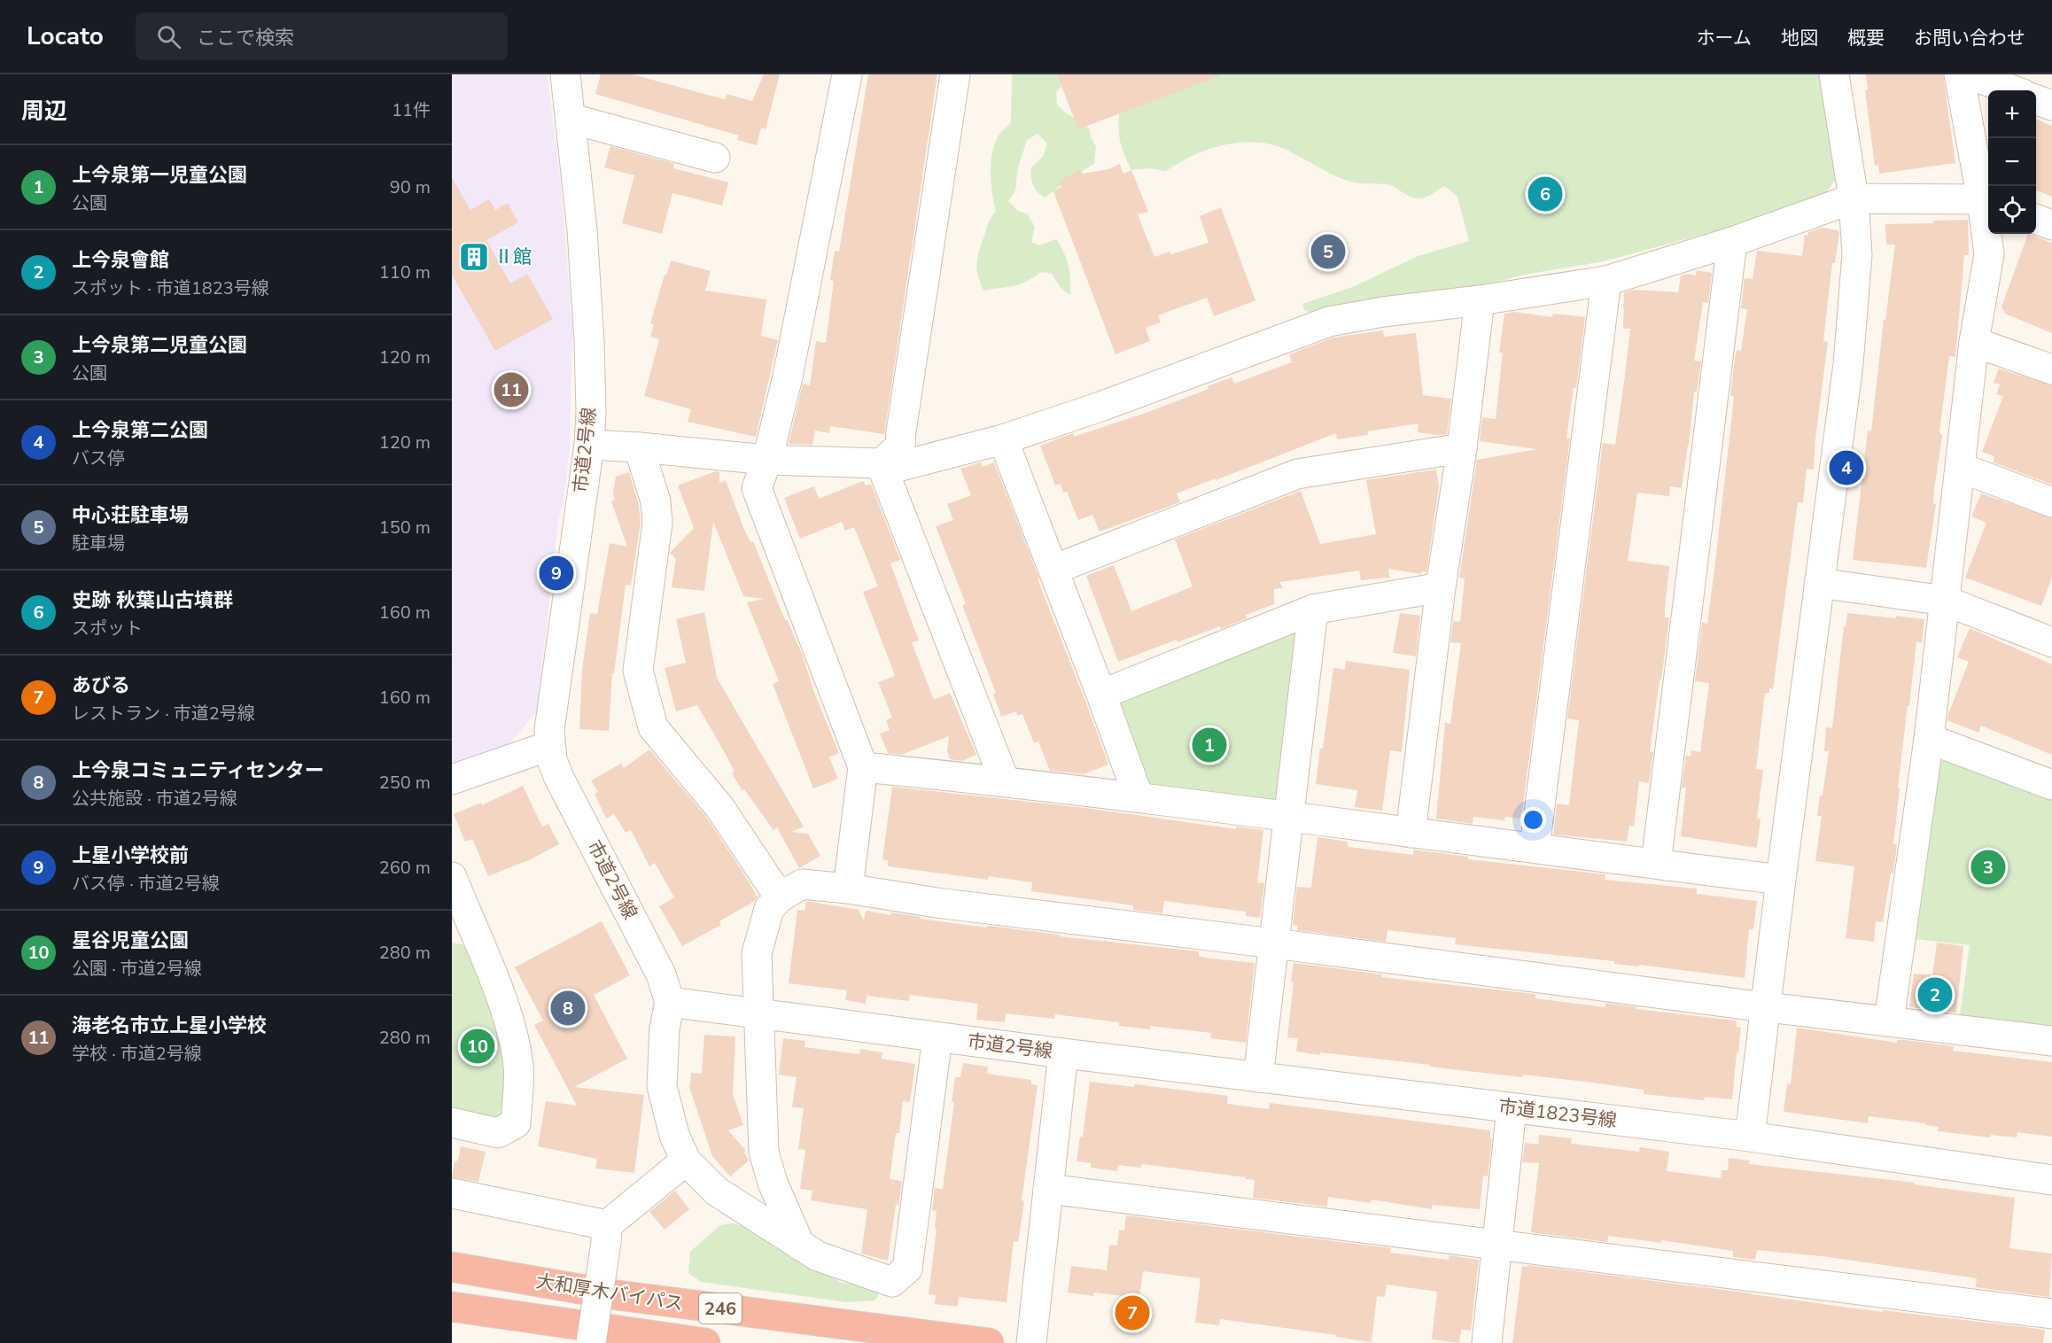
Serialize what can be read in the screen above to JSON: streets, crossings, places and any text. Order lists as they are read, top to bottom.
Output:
{
  "streets": {
    "highway": ["大和厚木バイパス", "246"],
    "street": ["市道2号線", "市道1823号線"]
  },
  "crossings": [
    ["市道2号線", "市道1823号線"]
  ],
  "places": {
    "building": ["Ⅱ館"]
  },
  "page": {
    "header": "Locato",
    "search": "ここで検索",
    "nav": [
      "ホーム",
      "地図",
      "概要",
      "お問い合わせ"
    ],
    "heading": ["周辺", "11件"],
    "map_buttons": ["+", "−"],
    "list": [
      {
        "mark": "1",
        "name": "上今泉第一児童公園",
        "note": "公園",
        "value": "90 m"
      },
      {
        "mark": "2",
        "name": "上今泉會館",
        "note": "スポット · 市道1823号線",
        "value": "110 m"
      },
      {
        "mark": "3",
        "name": "上今泉第二児童公園",
        "note": "公園",
        "value": "120 m"
      },
      {
        "mark": "4",
        "name": "上今泉第二公園",
        "note": "バス停",
        "value": "120 m"
      },
      {
        "mark": "5",
        "name": "中心荘駐車場",
        "note": "駐車場",
        "value": "150 m"
      },
      {
        "mark": "6",
        "name": "史跡 秋葉山古墳群",
        "note": "スポット",
        "value": "160 m"
      },
      {
        "mark": "7",
        "name": "あびる",
        "note": "レストラン · 市道2号線",
        "value": "160 m"
      },
      {
        "mark": "8",
        "name": "上今泉コミュニティセンター",
        "note": "公共施設 · 市道2号線",
        "value": "250 m"
      },
      {
        "mark": "9",
        "name": "上星小学校前",
        "note": "バス停 · 市道2号線",
        "value": "260 m"
      },
      {
        "mark": "10",
        "name": "星谷児童公園",
        "note": "公園 · 市道2号線",
        "value": "280 m"
      },
      {
        "mark": "11",
        "name": "海老名市立上星小学校",
        "note": "学校 · 市道2号線",
        "value": "280 m"
      }
    ],
    "pins": [
      "6",
      "5",
      "11",
      "4",
      "9",
      "1",
      "3",
      "2",
      "8",
      "10",
      "7"
    ]
  }
}
